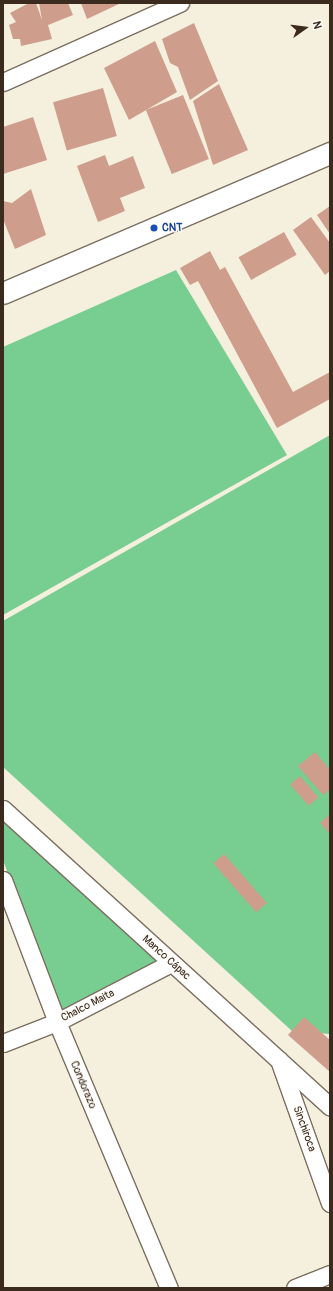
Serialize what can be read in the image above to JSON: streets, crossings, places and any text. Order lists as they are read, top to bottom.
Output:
{
  "streets": {
    "street": [
      "Manco Cápac",
      "Chalco Maita",
      "Condorazo",
      "Sinchiroca"
    ]
  },
  "crossings": [
    ["Manco Cápac", "Chalco Maita"],
    ["Manco Cápac", "Sinchiroca"],
    ["Chalco Maita", "Condorazo"]
  ],
  "places": ["CNT"],
  "north": "right"
}
